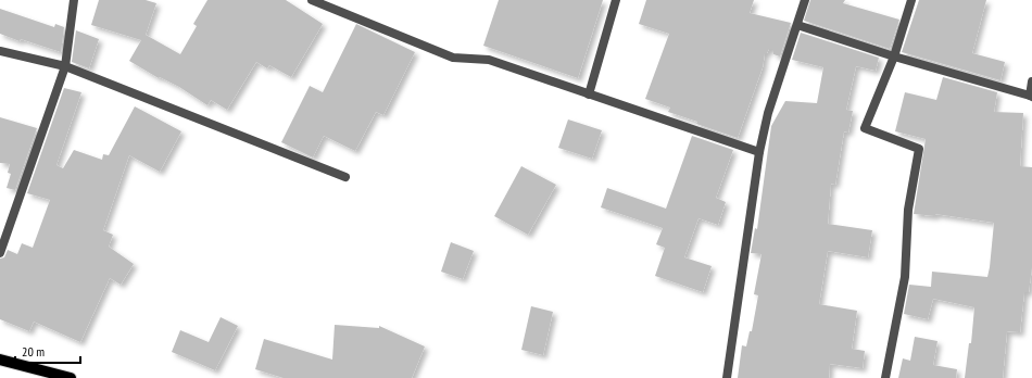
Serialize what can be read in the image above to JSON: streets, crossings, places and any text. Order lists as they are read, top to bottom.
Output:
{
  "scale_bar": "20 m"
}
